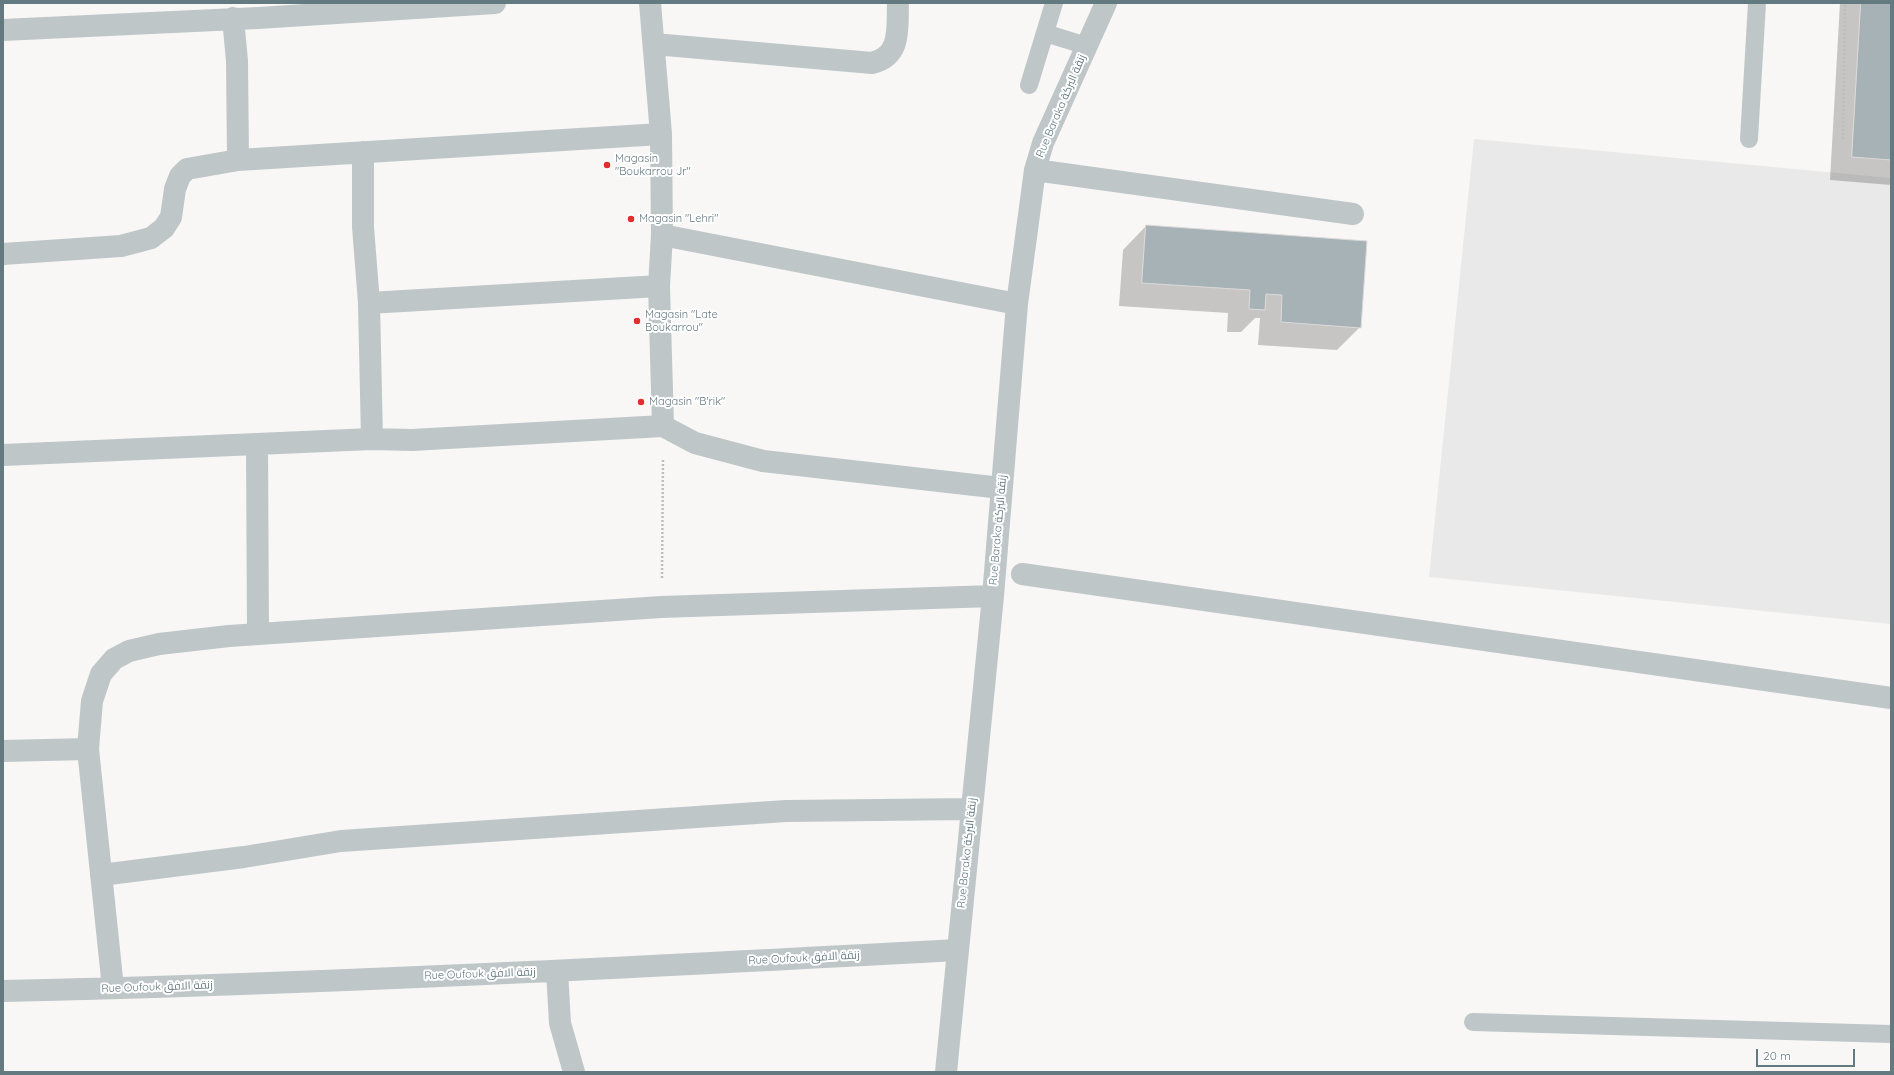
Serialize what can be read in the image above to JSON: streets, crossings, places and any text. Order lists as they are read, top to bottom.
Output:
{
  "streets": {
    "street": ["Rue Baraka زنقة البركة", "Rue Oufouk زنقة الافق"]
  },
  "crossings": [
    ["Rue Baraka زنقة البركة", "Rue Oufouk زنقة الافق"]
  ],
  "places": [
    "Magasin \"Boukarrou Jr\"",
    "Magasin \"Lehri\"",
    "Magasin \"Late Boukarrou\"",
    "Magasin \"B'rik\""
  ],
  "scale_bar": "20 m"
}
